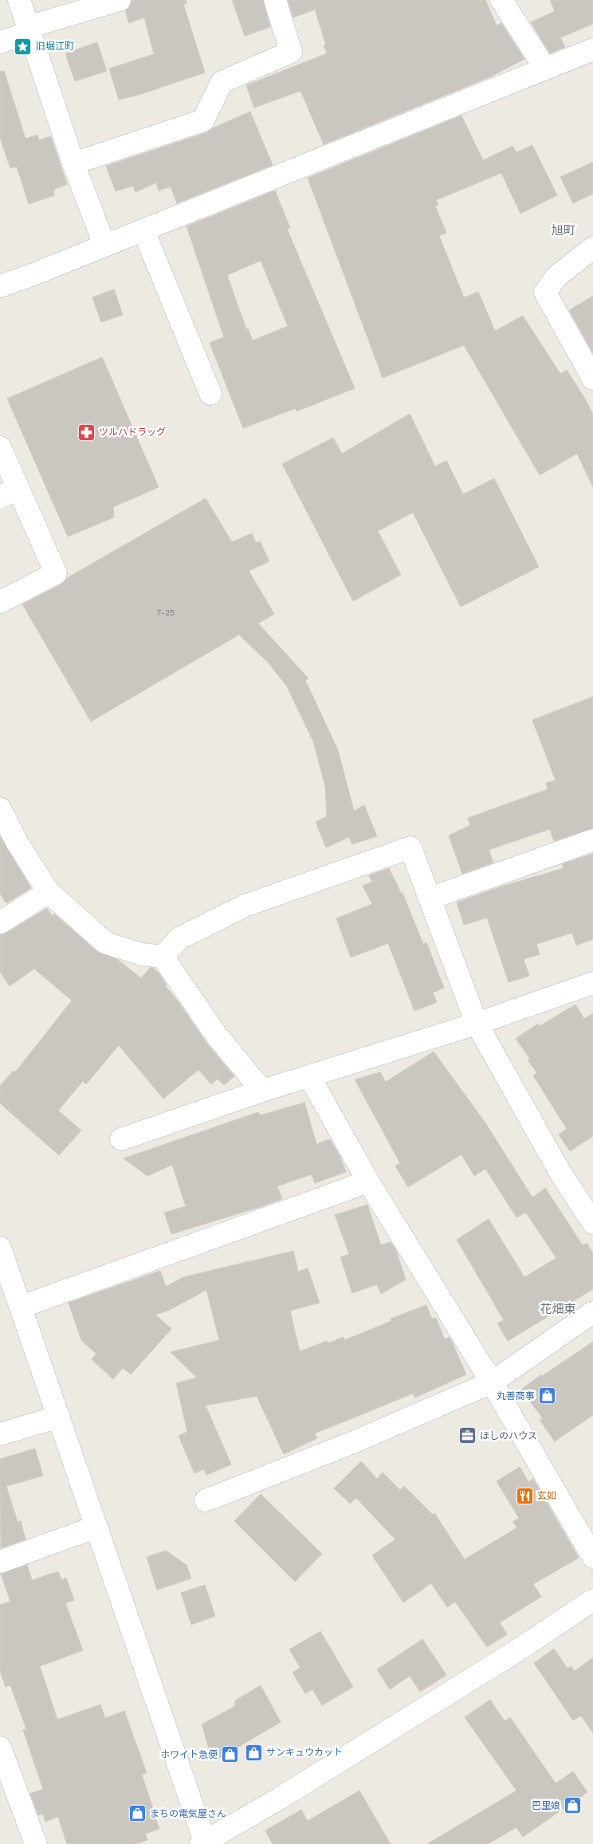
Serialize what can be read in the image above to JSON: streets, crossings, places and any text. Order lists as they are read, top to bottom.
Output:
{
  "districts": ["旭町", "花畑東"],
  "places": {
    "place": ["旧堀江町"],
    "pharmacy": ["ツルハドラッグ"],
    "shop": [
      "丸善商事",
      "サンキュウカット",
      "ホワイト急便",
      "巴里娘",
      "まちの電気屋さん"
    ],
    "office": ["ほしのハウス"],
    "restaurant": ["玄如"]
  },
  "house_numbers": ["7-25"]
}
